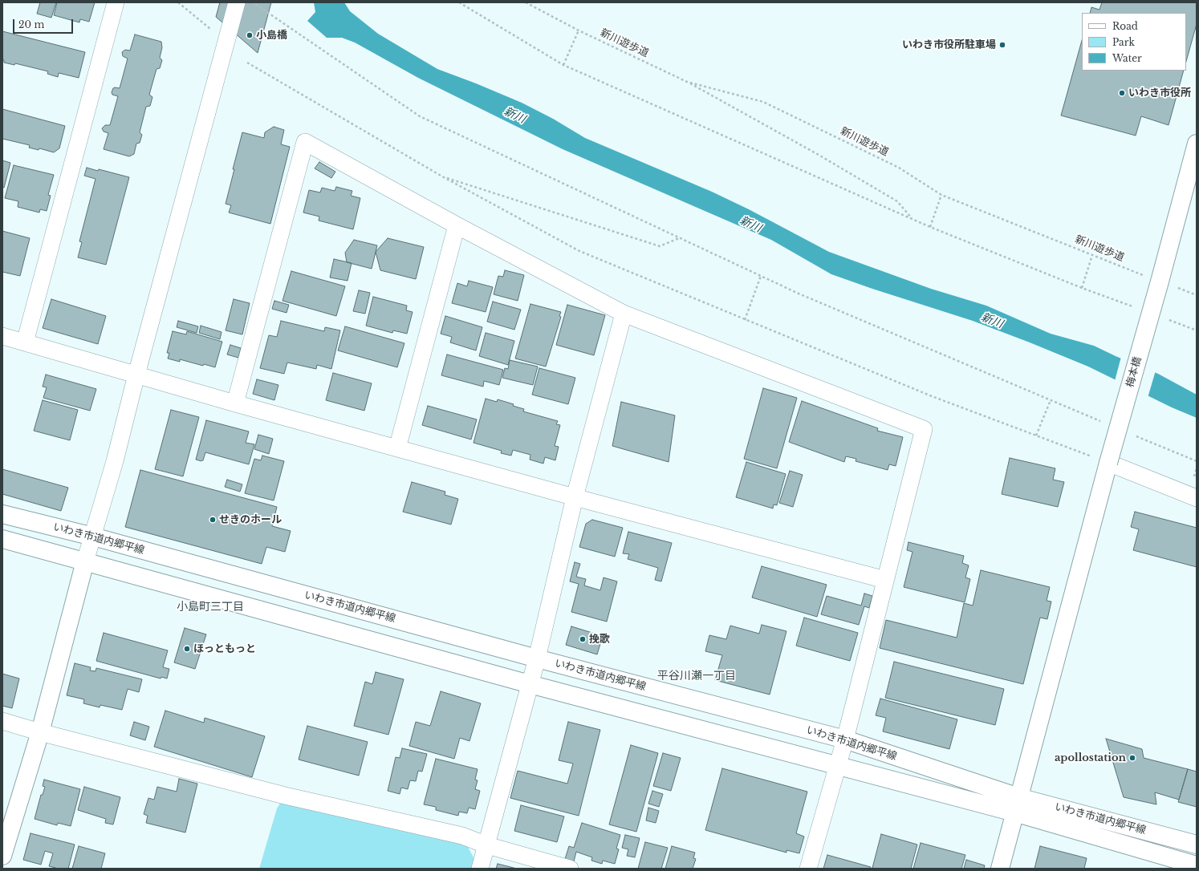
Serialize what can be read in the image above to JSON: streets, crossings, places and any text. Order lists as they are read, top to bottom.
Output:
{
  "streets": {
    "street": ["梅本橋", "いわき市道内郷平線"],
    "path": ["新川遊歩道"]
  },
  "crossings": [
    ["新川遊歩道", "梅本橋"],
    ["梅本橋", "いわき市道内郷平線"]
  ],
  "districts": ["小島町三丁目", "平谷川瀬一丁目"],
  "water": ["新川"],
  "places": [
    "小島橋",
    "いわき市役所駐車場",
    "いわき市役所",
    "せきのホール",
    "挽歌",
    "ほっともっと",
    "apollostation"
  ],
  "legend": ["Road", "Park", "Water"],
  "scale_bar": "20 m"
}
